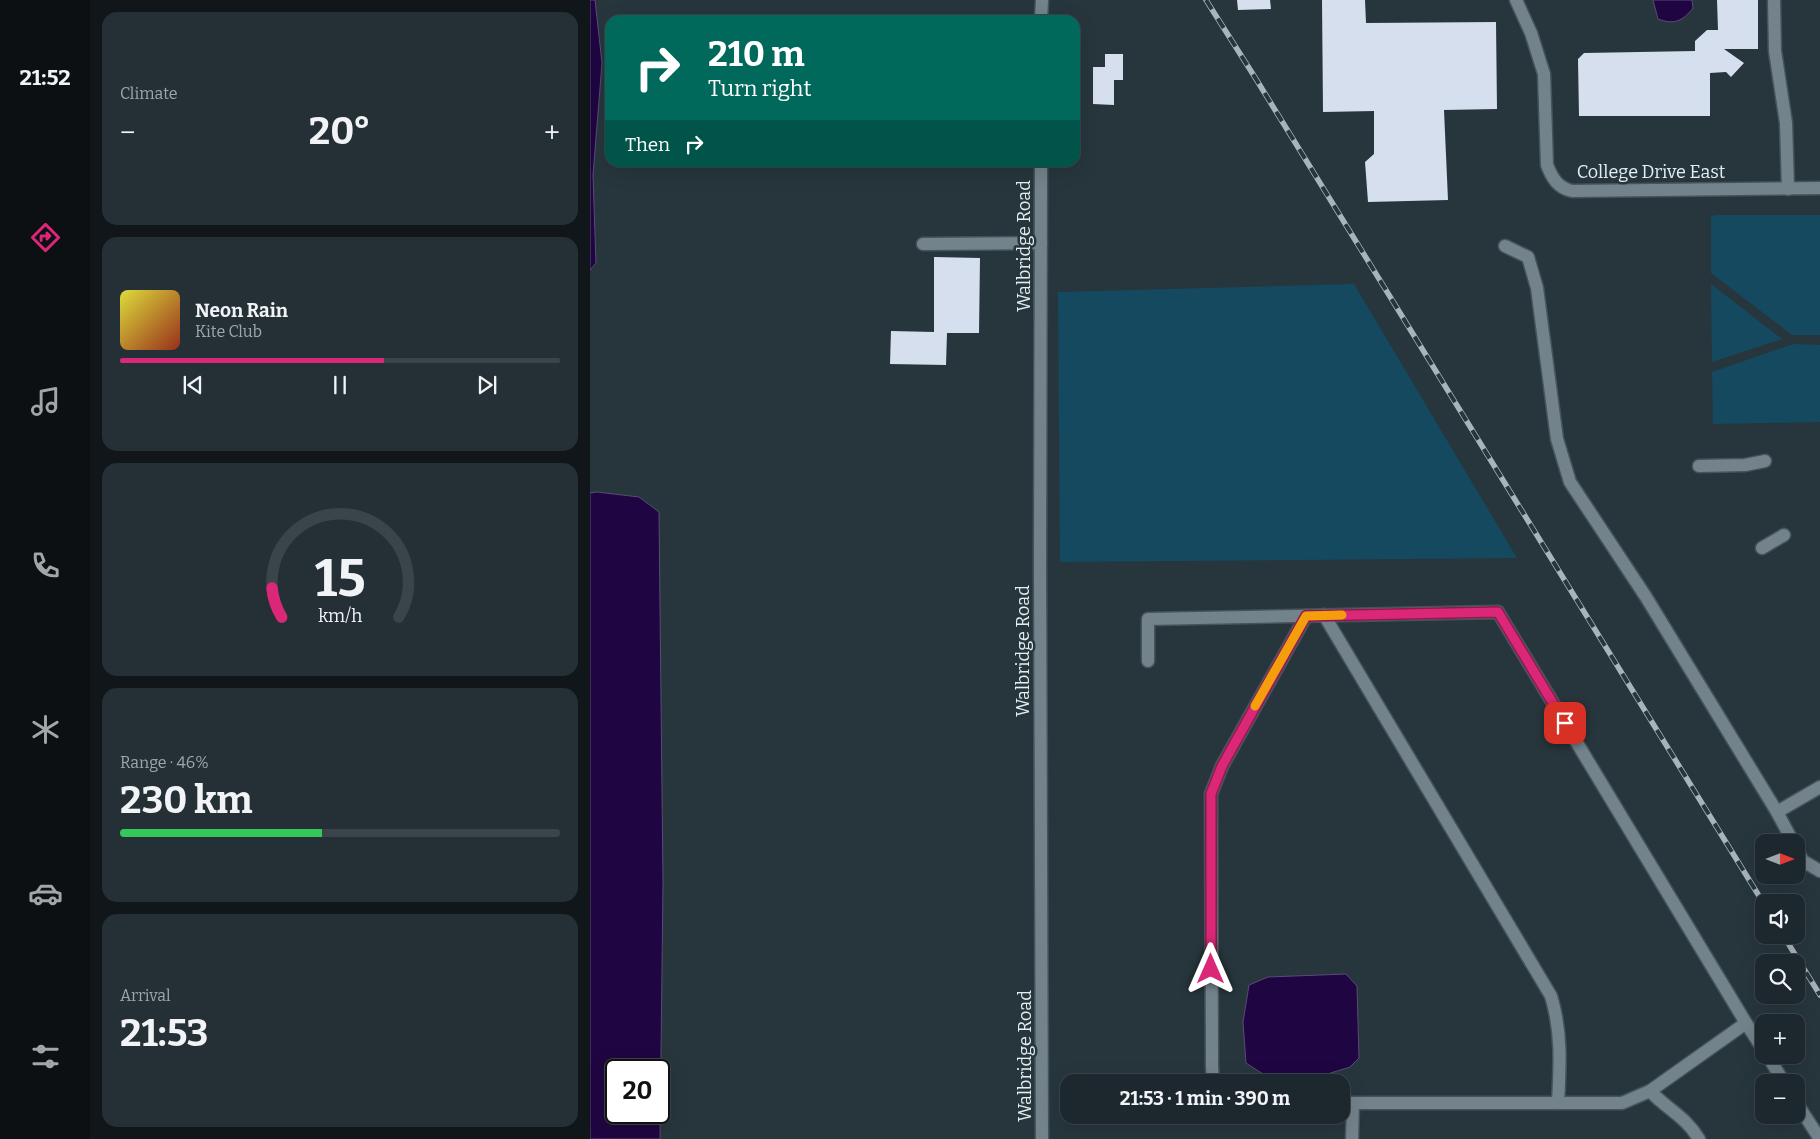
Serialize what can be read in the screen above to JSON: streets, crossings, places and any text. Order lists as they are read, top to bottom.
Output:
{
  "streets": {
    "street": ["College Drive East", "Walbridge Road"]
  },
  "north": "right",
  "page": {
    "tabs": "21:52",
    "tile": [
      "Climate",
      ["Range · 46%", "230 km"],
      ["Arrival", "21:53"]
    ],
    "turn": ["210 m", "Turn right"],
    "heat": ["−", "20°", "+"],
    "then": "Then",
    "song": ["Neon Rain", "Kite Club"],
    "map_buttons": ["+", "−"],
    "limit": "20",
    "trip": "21:53 · 1 min · 390 m",
    "gauge": ["15", "km/h"]
  }
}
